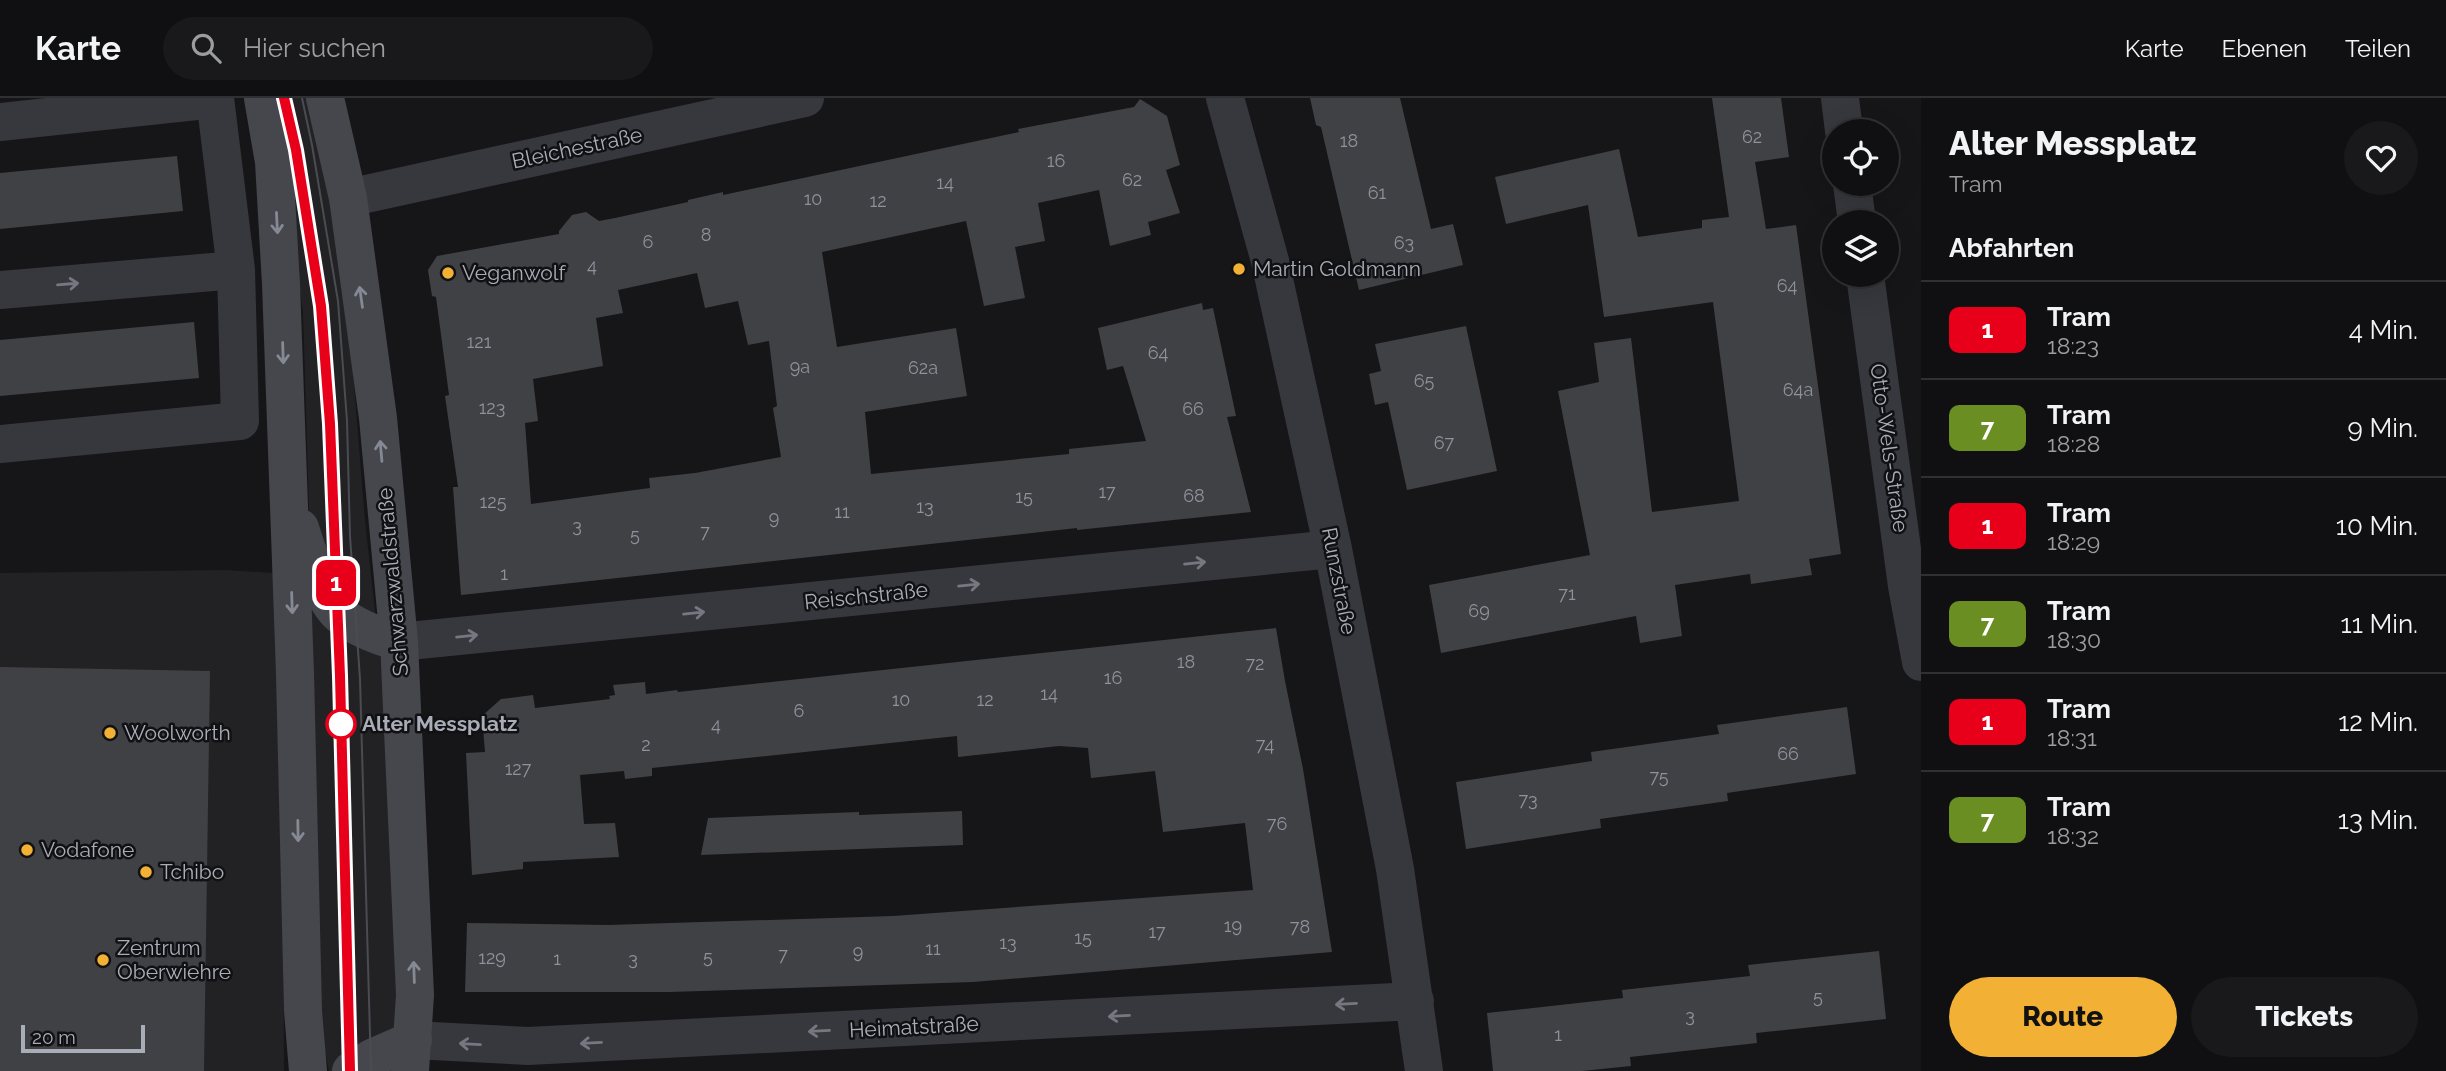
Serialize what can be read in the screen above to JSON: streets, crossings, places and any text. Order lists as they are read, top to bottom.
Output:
{
  "streets": {
    "main road": ["Schwarzwaldstraße"],
    "street": [
      "Bleichestraße",
      "Otto-Wels-Straße",
      "Runzstraße",
      "Reischstraße",
      "Heimatstraße"
    ]
  },
  "crossings": [
    ["Bleichestraße", "Schwarzwaldstraße"],
    ["Runzstraße", "Reischstraße"],
    ["Runzstraße", "Heimatstraße"],
    ["Schwarzwaldstraße", "Reischstraße"],
    ["Schwarzwaldstraße", "Heimatstraße"]
  ],
  "one_way": ["Reischstraße", "Heimatstraße"],
  "places": [
    "Martin Goldmann",
    "Veganwolf",
    "Alter Messplatz",
    "Woolworth",
    "Vodafone",
    "Tchibo",
    "Zentrum Oberwiehre"
  ],
  "lines": ["tram line 1"],
  "house_numbers": [
    "62",
    "18",
    "16",
    "62",
    "14",
    "61",
    "10",
    "12",
    "8",
    "6",
    "63",
    "4",
    "64",
    "121",
    "64",
    "9a",
    "62a",
    "65",
    "64a",
    "123",
    "66",
    "67",
    "17",
    "68",
    "15",
    "125",
    "13",
    "11",
    "9",
    "3",
    "7",
    "5",
    "1",
    "71",
    "69",
    "18",
    "72",
    "16",
    "14",
    "10",
    "12",
    "6",
    "4",
    "2",
    "74",
    "66",
    "127",
    "75",
    "73",
    "76",
    "19",
    "78",
    "17",
    "15",
    "13",
    "11",
    "9",
    "7",
    "5",
    "129",
    "1",
    "3",
    "5",
    "3",
    "1"
  ],
  "scale_bar": "20 m",
  "page": {
    "header": "Karte",
    "search": "Hier suchen",
    "nav": ["Karte", "Ebenen", "Teilen"],
    "on_map": "1",
    "heading": [
      ["Alter Messplatz", "Tram"],
      "Abfahrten"
    ],
    "list": [
      {
        "mark": "1",
        "name": "Tram",
        "note": "18:23",
        "value": "4 Min."
      },
      {
        "mark": "7",
        "name": "Tram",
        "note": "18:28",
        "value": "9 Min."
      },
      {
        "mark": "1",
        "name": "Tram",
        "note": "18:29",
        "value": "10 Min."
      },
      {
        "mark": "7",
        "name": "Tram",
        "note": "18:30",
        "value": "11 Min."
      },
      {
        "mark": "1",
        "name": "Tram",
        "note": "18:31",
        "value": "12 Min."
      },
      {
        "mark": "7",
        "name": "Tram",
        "note": "18:32",
        "value": "13 Min."
      }
    ],
    "buttons": ["Route", "Tickets"],
    "scale": "20 m"
  }
}
